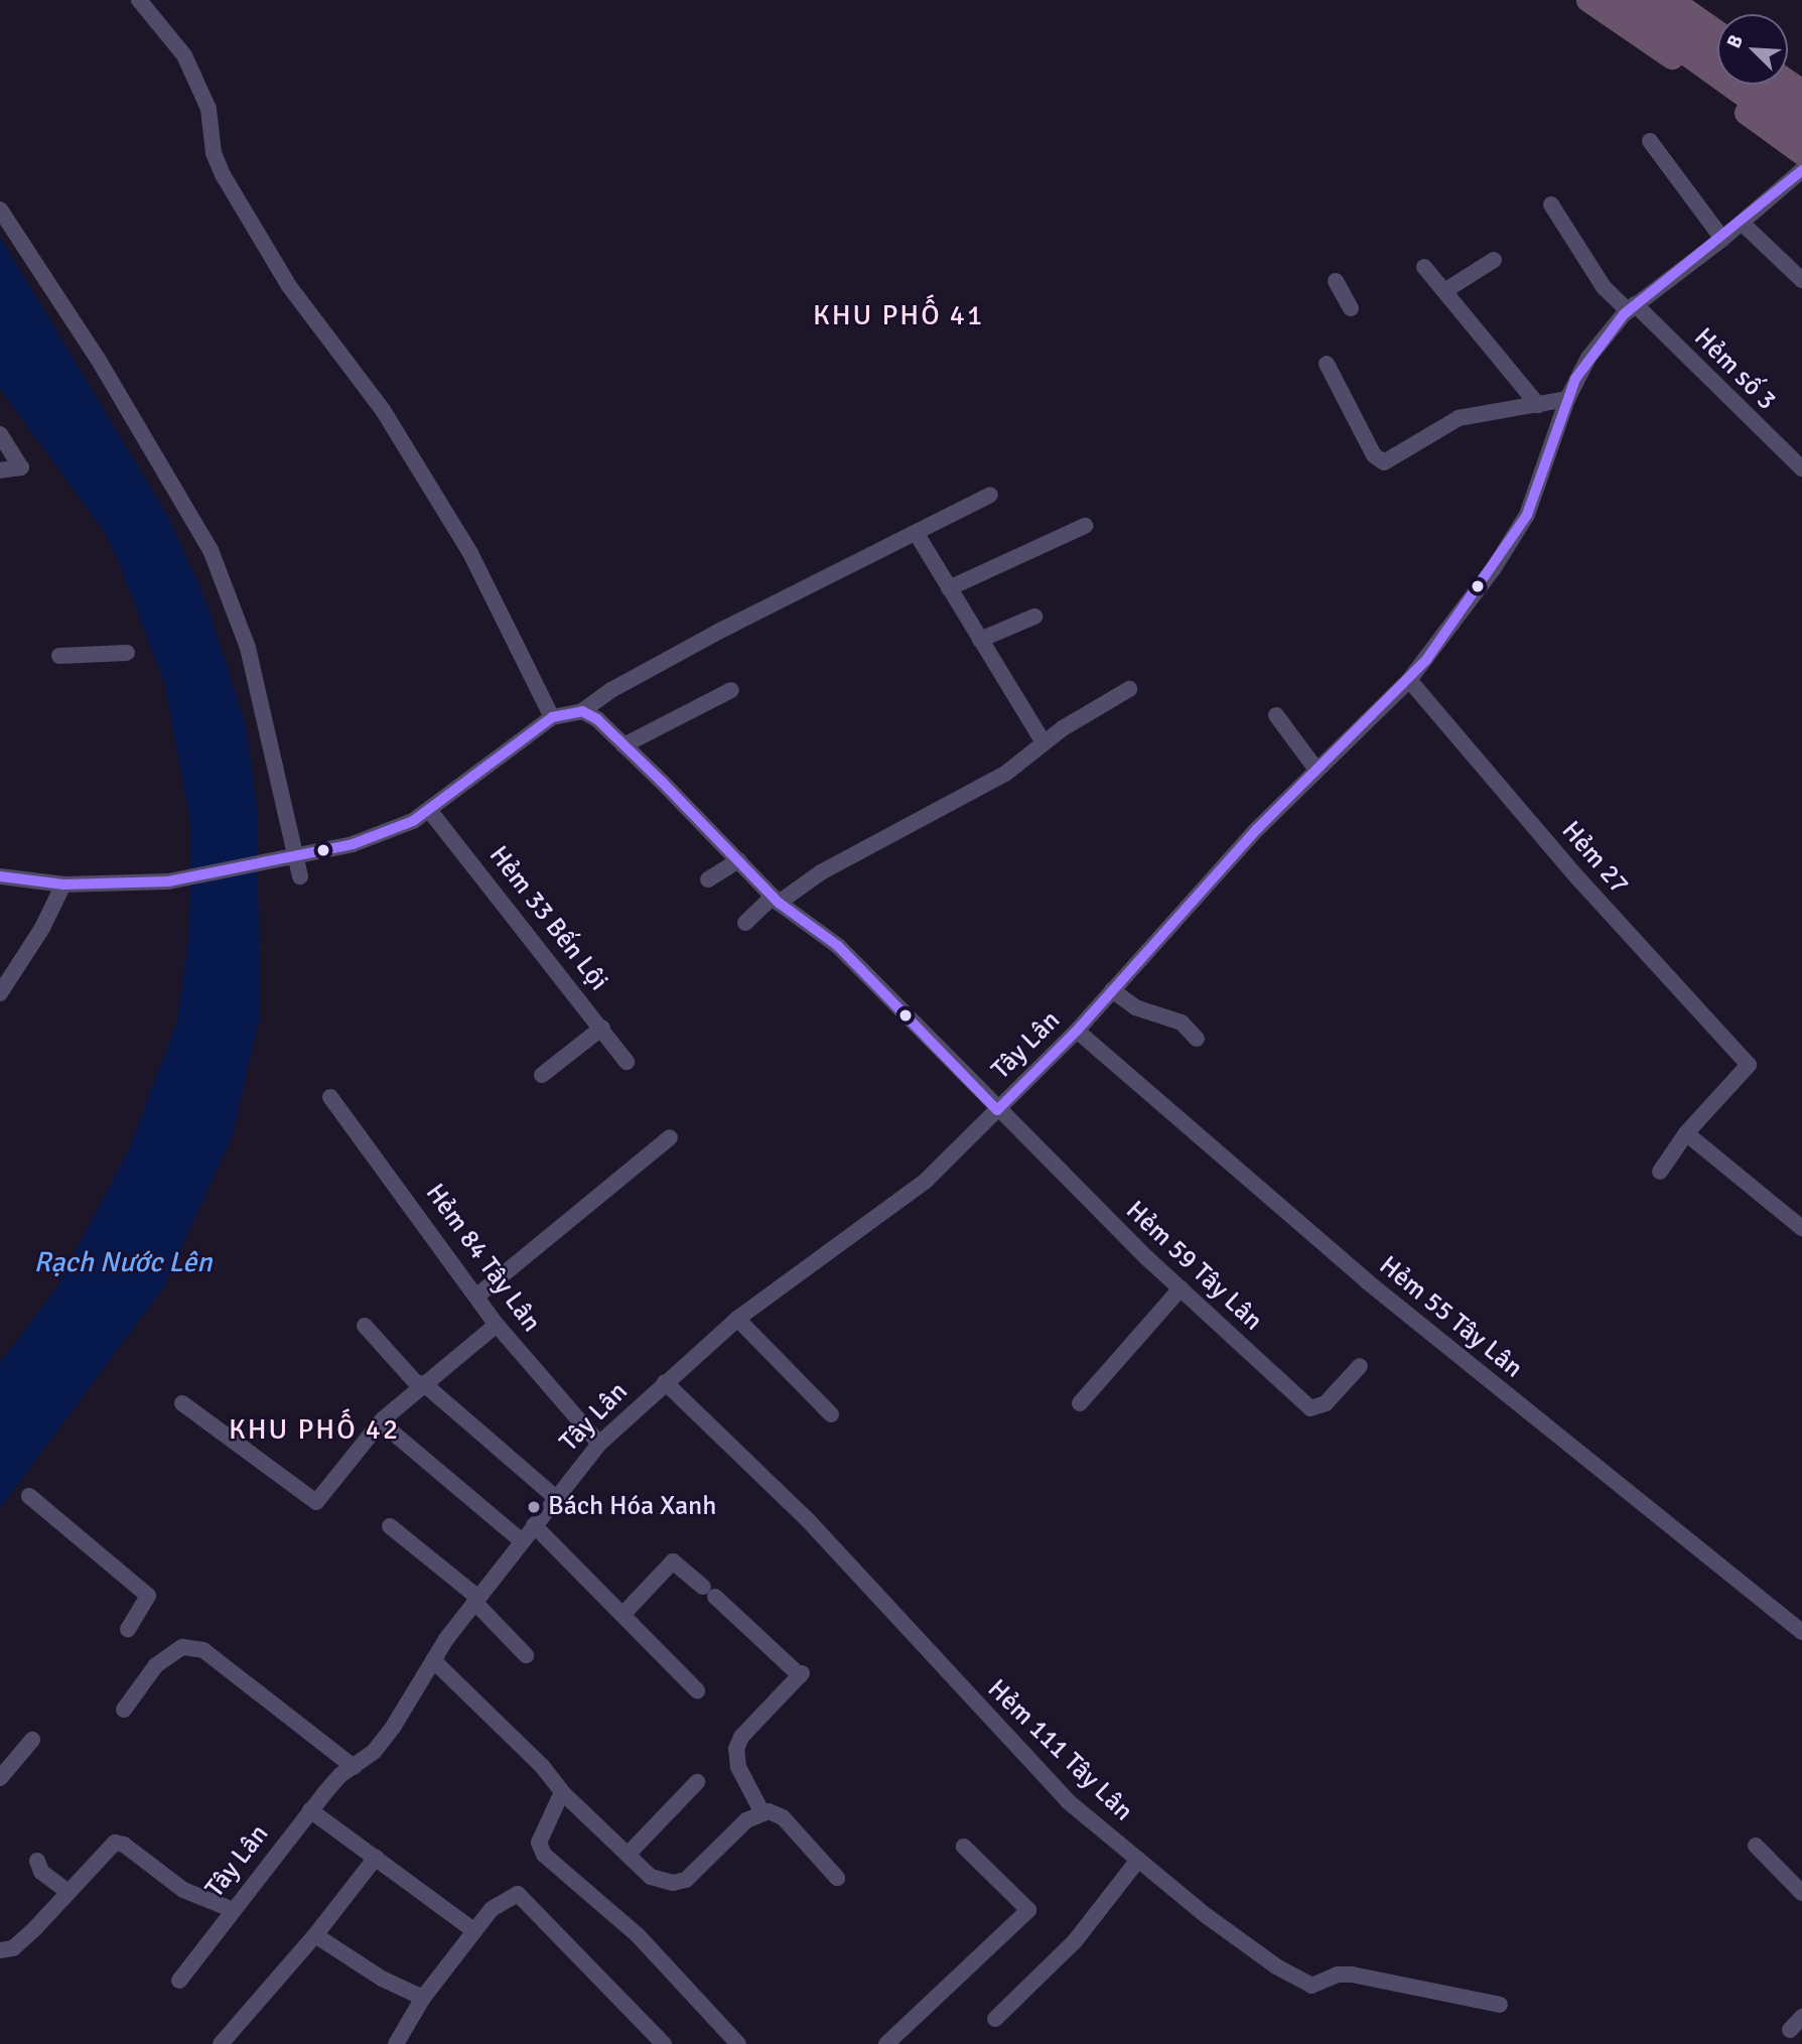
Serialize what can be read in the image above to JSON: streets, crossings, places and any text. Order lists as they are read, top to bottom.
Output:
{
  "streets": {
    "street": [
      "Hẻm số 3",
      "Hẻm 27",
      "Hẻm 33 Bến Lội",
      "Tây Lân",
      "Hẻm 84 Tây Lân",
      "Hẻm 59 Tây Lân",
      "Hẻm 55 Tây Lân",
      "Hẻm 111 Tây Lân"
    ]
  },
  "crossings": [
    ["Hẻm số 3", "Tây Lân"],
    ["Hẻm 27", "Tây Lân"],
    ["Tây Lân", "Hẻm 84 Tây Lân"],
    ["Tây Lân", "Hẻm 59 Tây Lân"],
    ["Tây Lân", "Hẻm 55 Tây Lân"],
    ["Tây Lân", "Hẻm 111 Tây Lân"]
  ],
  "districts": ["KHU PHỐ 41", "KHU PHỐ 42"],
  "water": ["Rạch Nước Lên"],
  "places": ["Bách Hóa Xanh"],
  "north": "top left"
}
